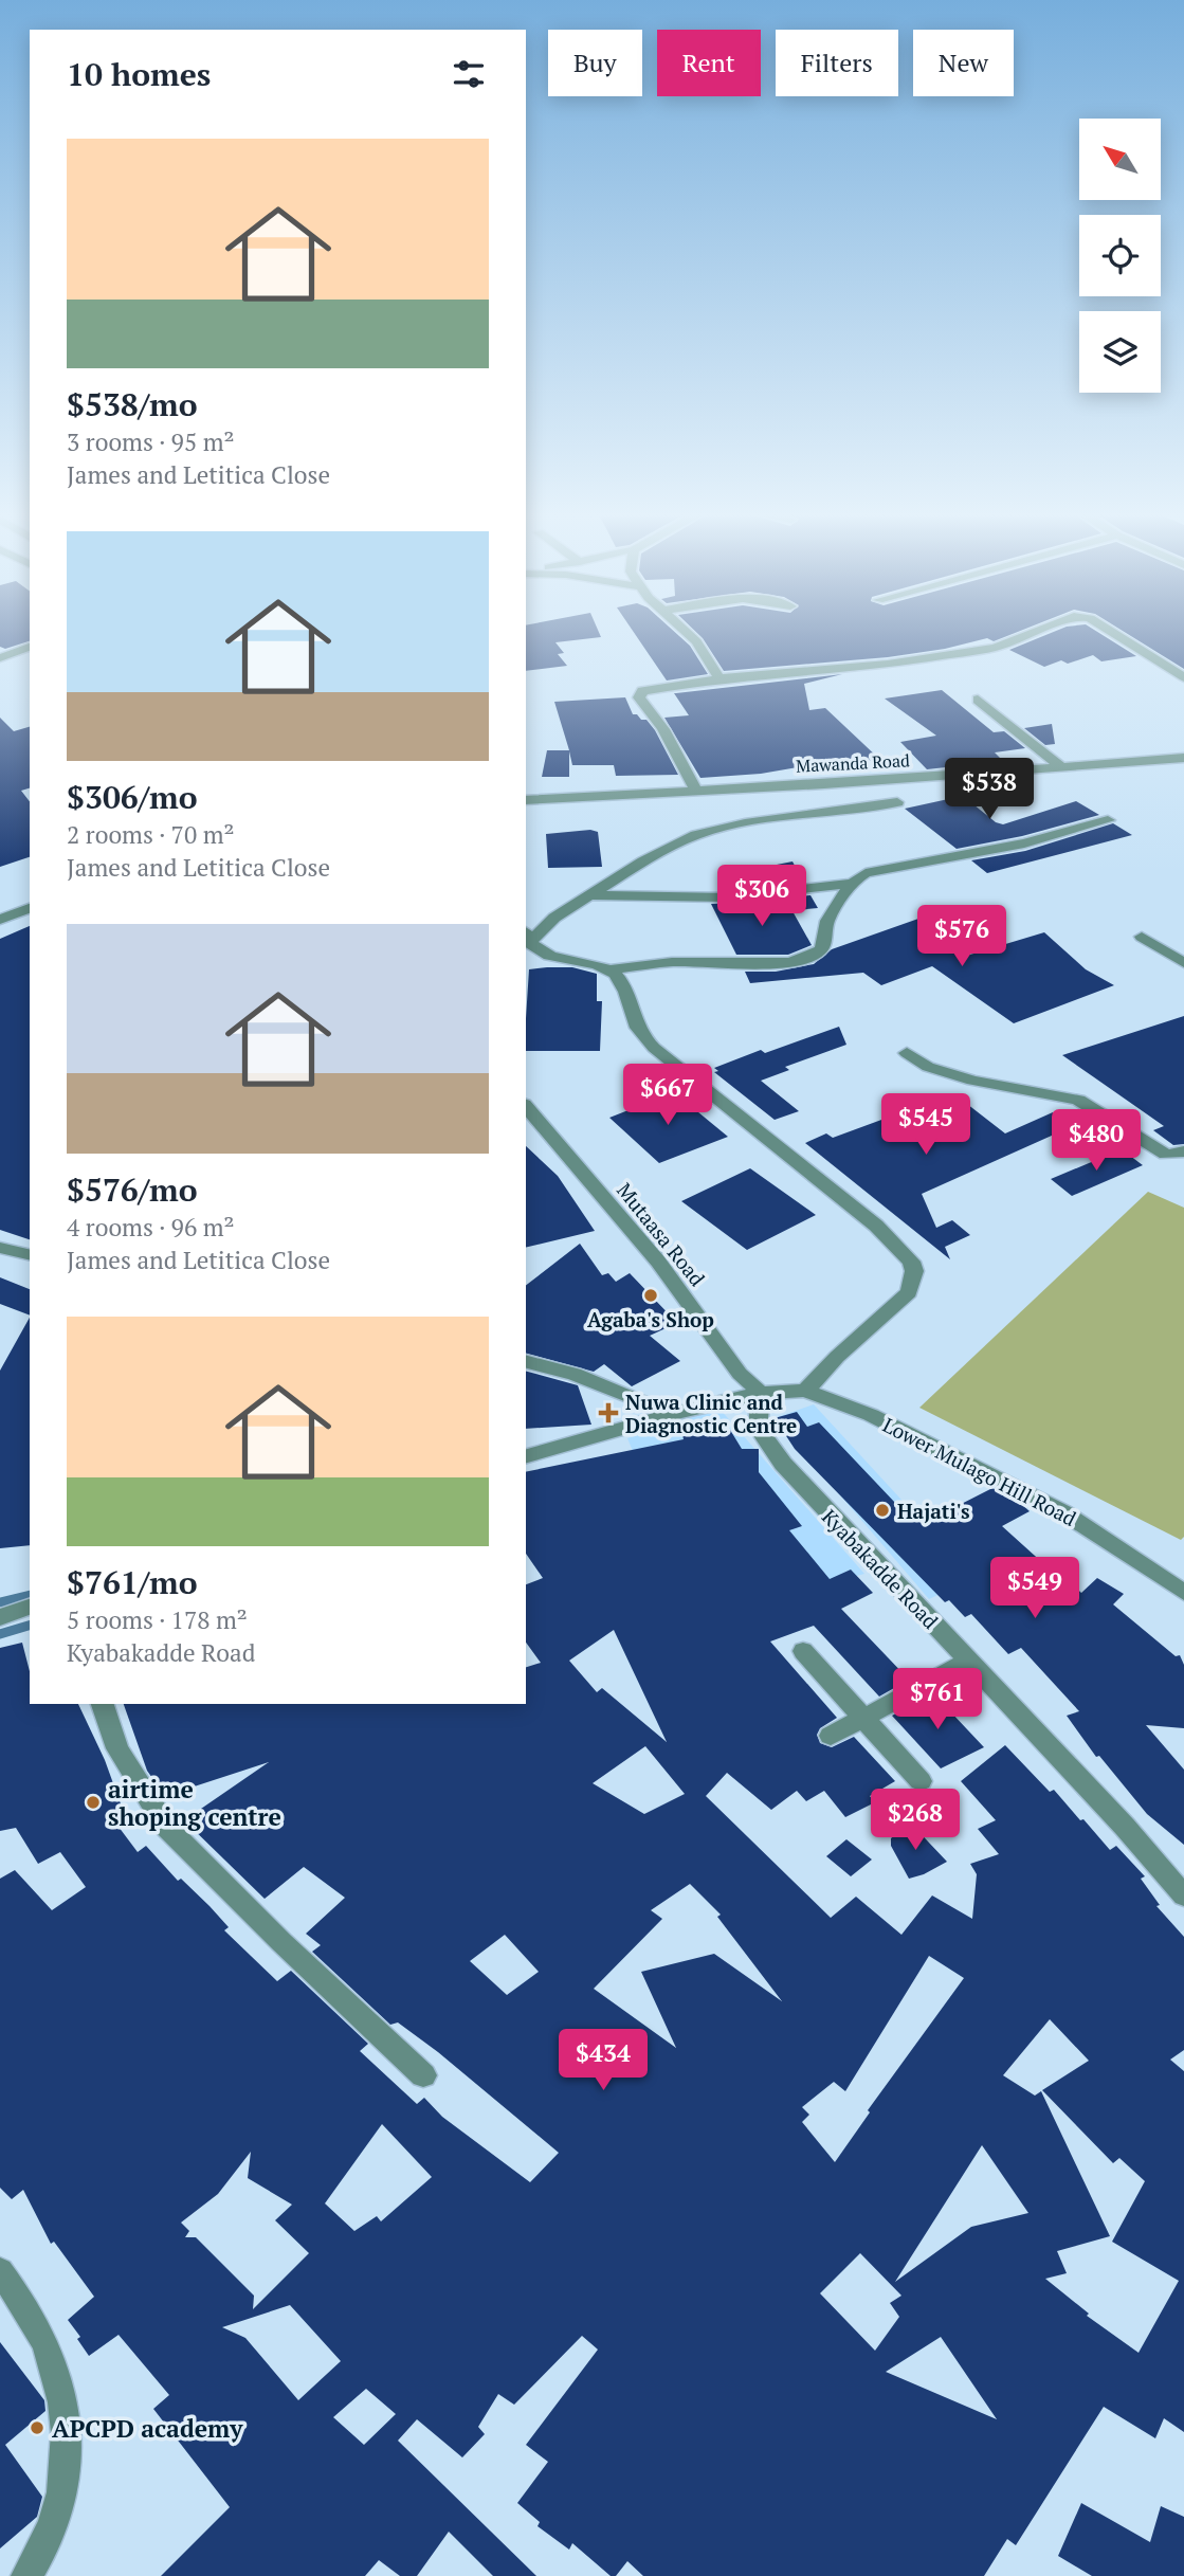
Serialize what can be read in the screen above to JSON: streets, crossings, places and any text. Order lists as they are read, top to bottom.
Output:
{
  "streets": {
    "street": [
      "Mawanda Road",
      "Mutaasa Road",
      "Lower Mulago Hill Road",
      "Kyabakadde Road"
    ]
  },
  "crossings": [
    ["Mutaasa Road", "Lower Mulago Hill Road"],
    ["Mutaasa Road", "Kyabakadde Road"],
    ["Lower Mulago Hill Road", "Kyabakadde Road"]
  ],
  "places": {
    "other": [
      "Agaba's Shop",
      "Hajati's",
      "airtime shoping centre",
      "APCPD academy"
    ],
    "health": ["Nuwa Clinic and Diagnostic Centre"]
  },
  "north": "top left",
  "page": {
    "chip": [
      "Buy",
      "Rent",
      "Filters",
      "New"
    ],
    "heading": "10 homes",
    "list": [
      {
        "name": "$538/mo",
        "note": "3 rooms · 95 m² · James and Letitica Close"
      },
      {
        "name": "$306/mo",
        "note": "2 rooms · 70 m² · James and Letitica Close"
      },
      {
        "name": "$576/mo",
        "note": "4 rooms · 96 m² · James and Letitica Close"
      },
      {
        "name": "$761/mo",
        "note": "5 rooms · 178 m² · Kyabakadde Road"
      }
    ],
    "price": [
      "$538",
      "$306",
      "$576",
      "$667",
      "$545",
      "$480",
      "$549",
      "$761",
      "$268",
      "$434"
    ]
  }
}
